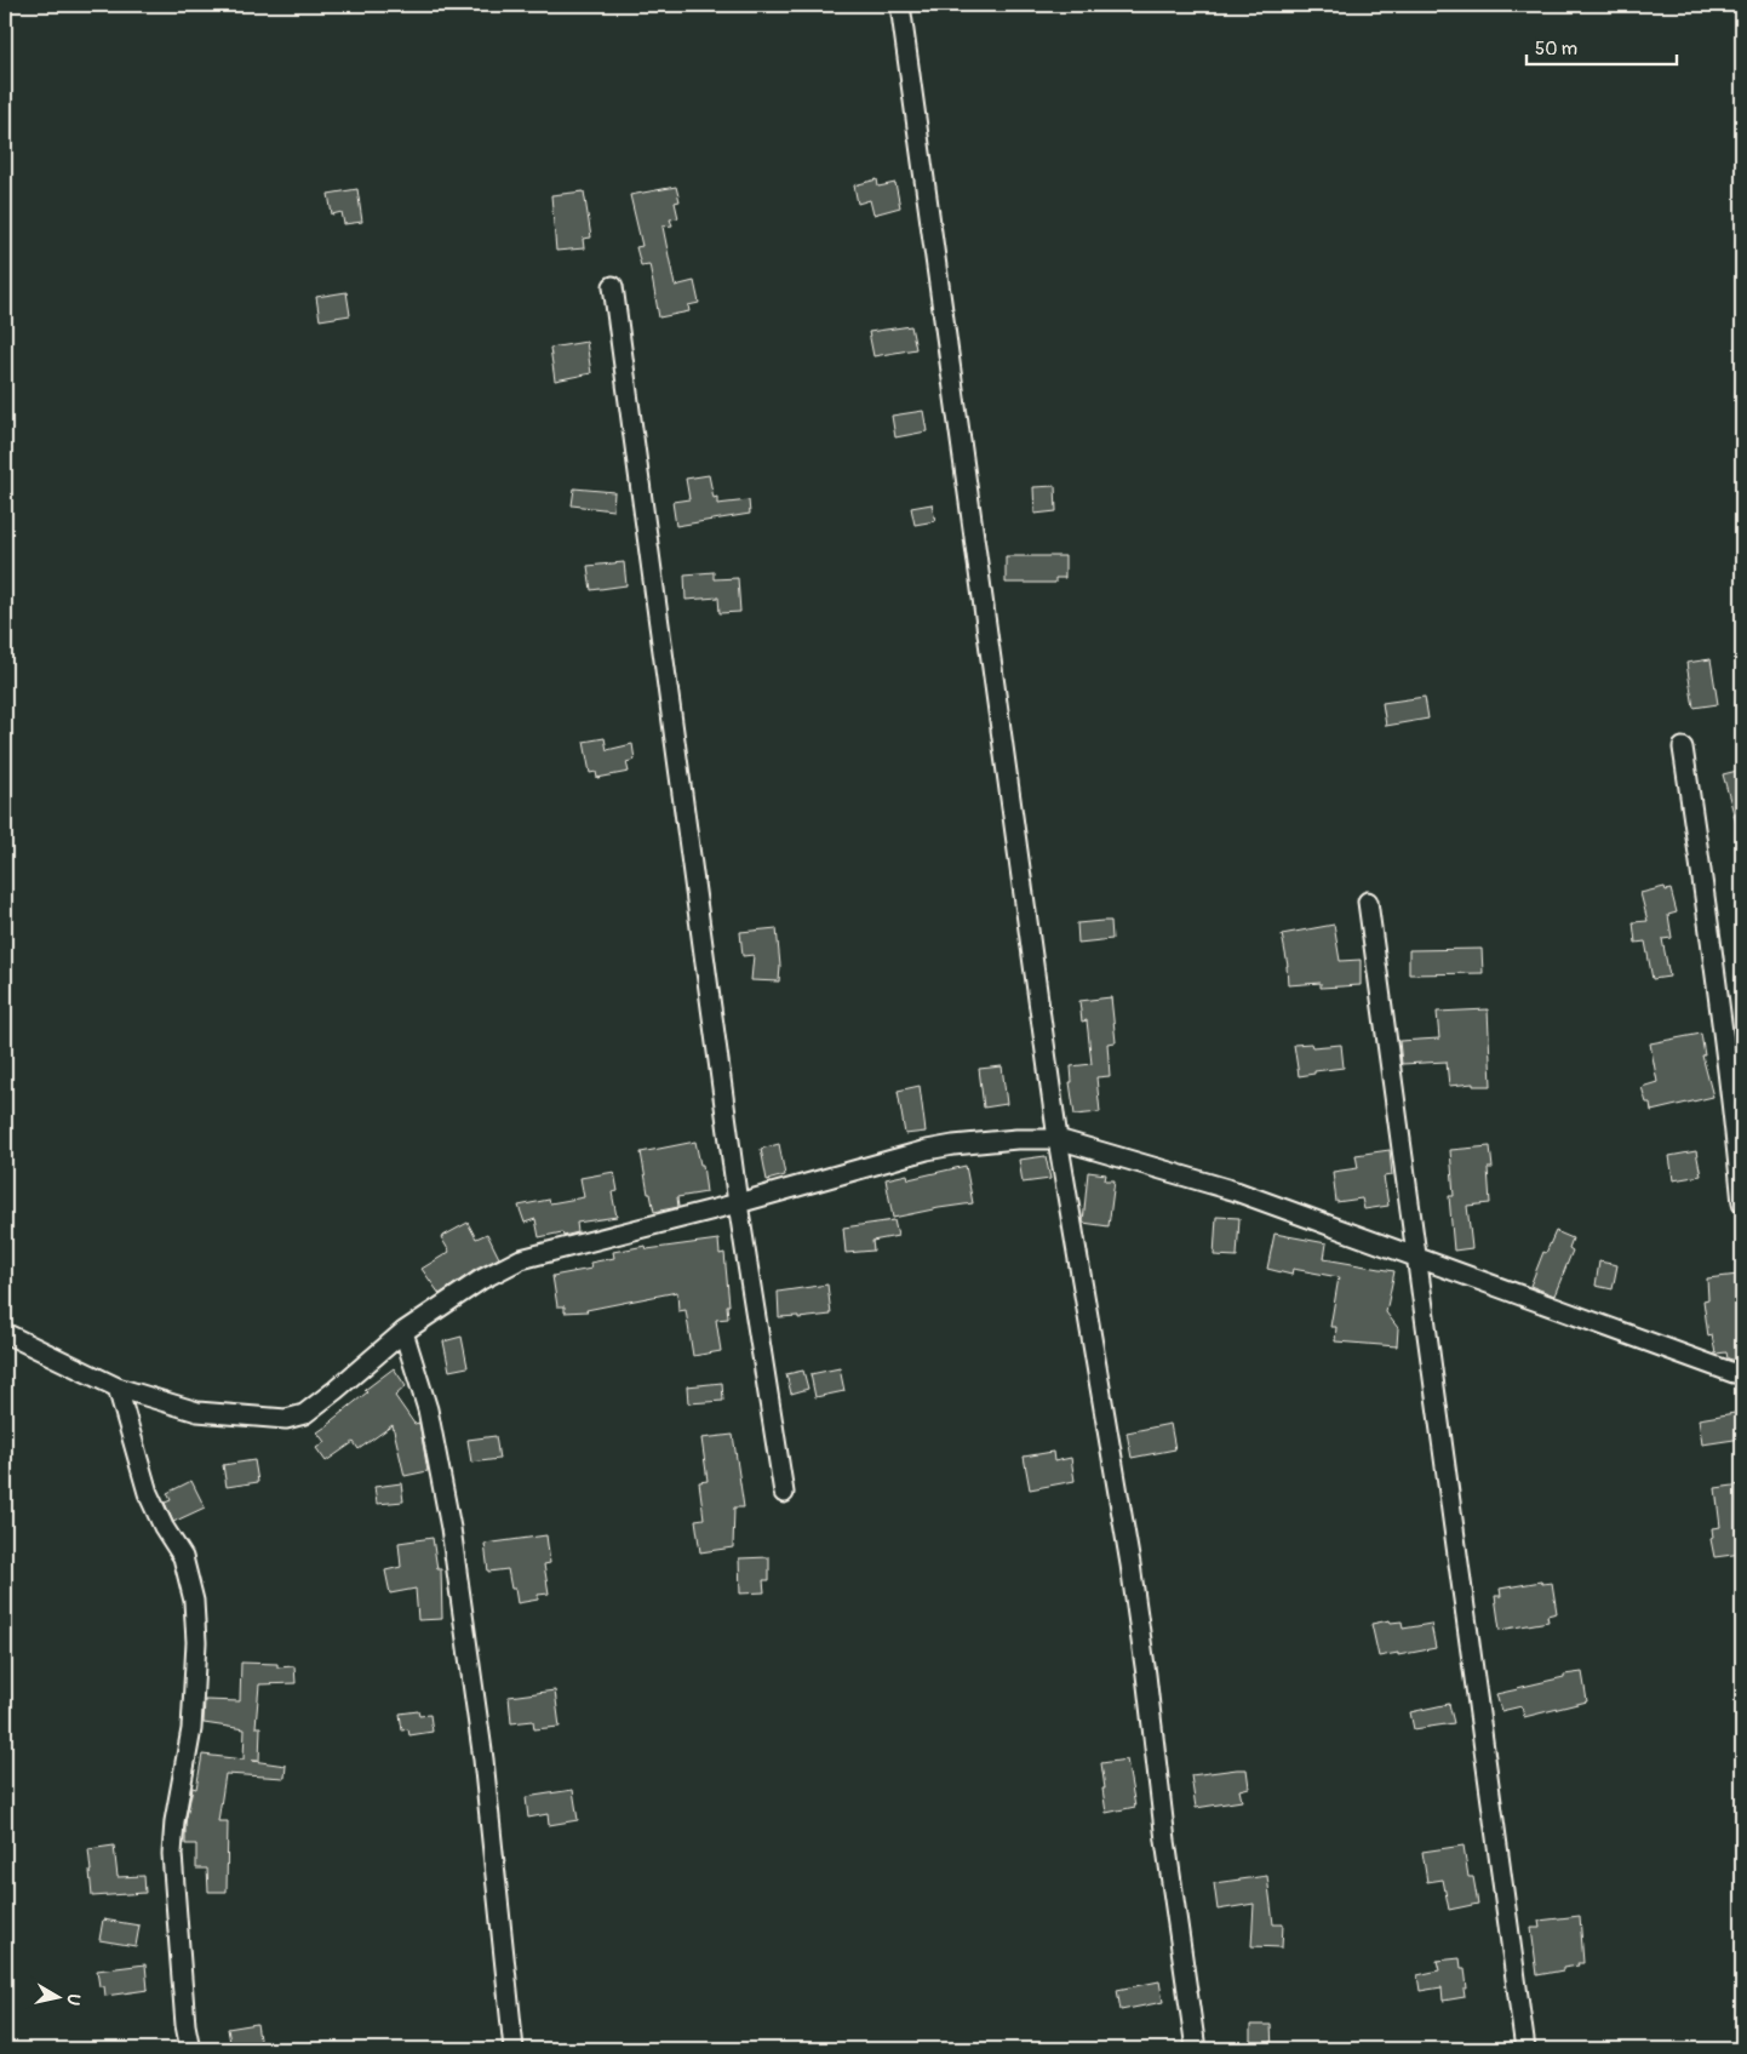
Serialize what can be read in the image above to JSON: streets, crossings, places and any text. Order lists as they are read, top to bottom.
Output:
{
  "scale_bar": "50 m",
  "north": "right"
}
